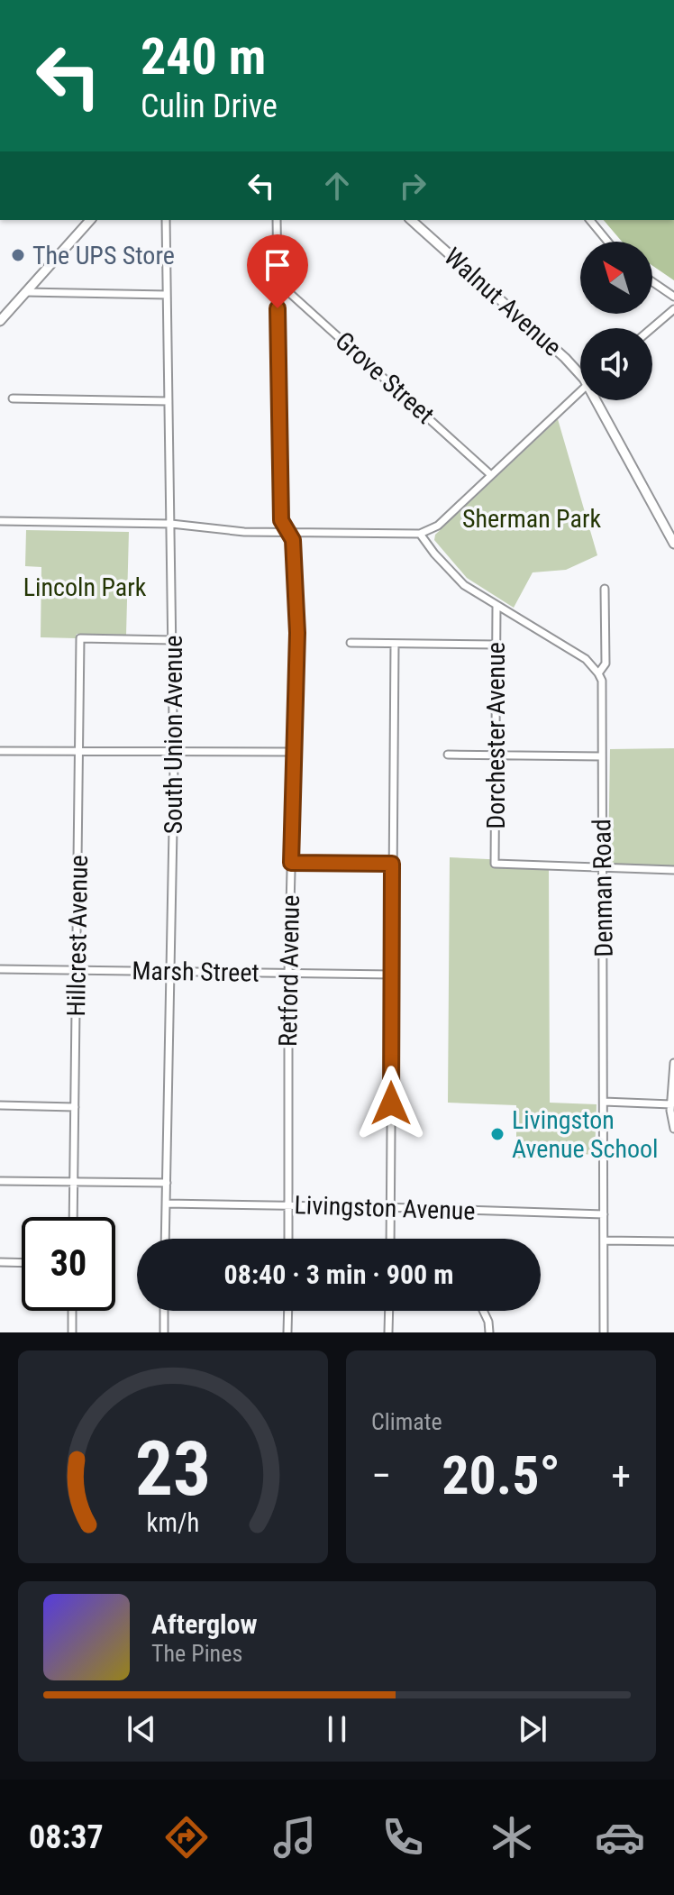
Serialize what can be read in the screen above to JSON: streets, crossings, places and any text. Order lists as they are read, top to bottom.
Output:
{
  "streets": {
    "street": [
      "Walnut Avenue",
      "Grove Street",
      "South Union Avenue",
      "Dorchester Avenue",
      "Denman Road",
      "Hillcrest Avenue",
      "Retford Avenue",
      "Marsh Street",
      "Livingston Avenue"
    ]
  },
  "crossings": [
    ["Grove Street", "Retford Avenue"],
    ["South Union Avenue", "Hillcrest Avenue"],
    ["South Union Avenue", "Marsh Street"],
    ["South Union Avenue", "Livingston Avenue"],
    ["Dorchester Avenue", "Denman Road"],
    ["Denman Road", "Livingston Avenue"],
    ["Hillcrest Avenue", "Marsh Street"],
    ["Retford Avenue", "Marsh Street"],
    ["Retford Avenue", "Livingston Avenue"]
  ],
  "parks": ["Sherman Park", "Lincoln Park"],
  "places": ["The UPS Store", "Livingston Avenue School"],
  "north": "top left",
  "page": {
    "turn": ["240 m", "Culin Drive"],
    "limit": "30",
    "trip": "08:40 · 3 min · 900 m",
    "tile": "Climate",
    "heat": ["−", "20.5°", "+"],
    "song": ["Afterglow", "The Pines"],
    "tabs": "08:37",
    "gauge": ["23", "km/h"]
  }
}
